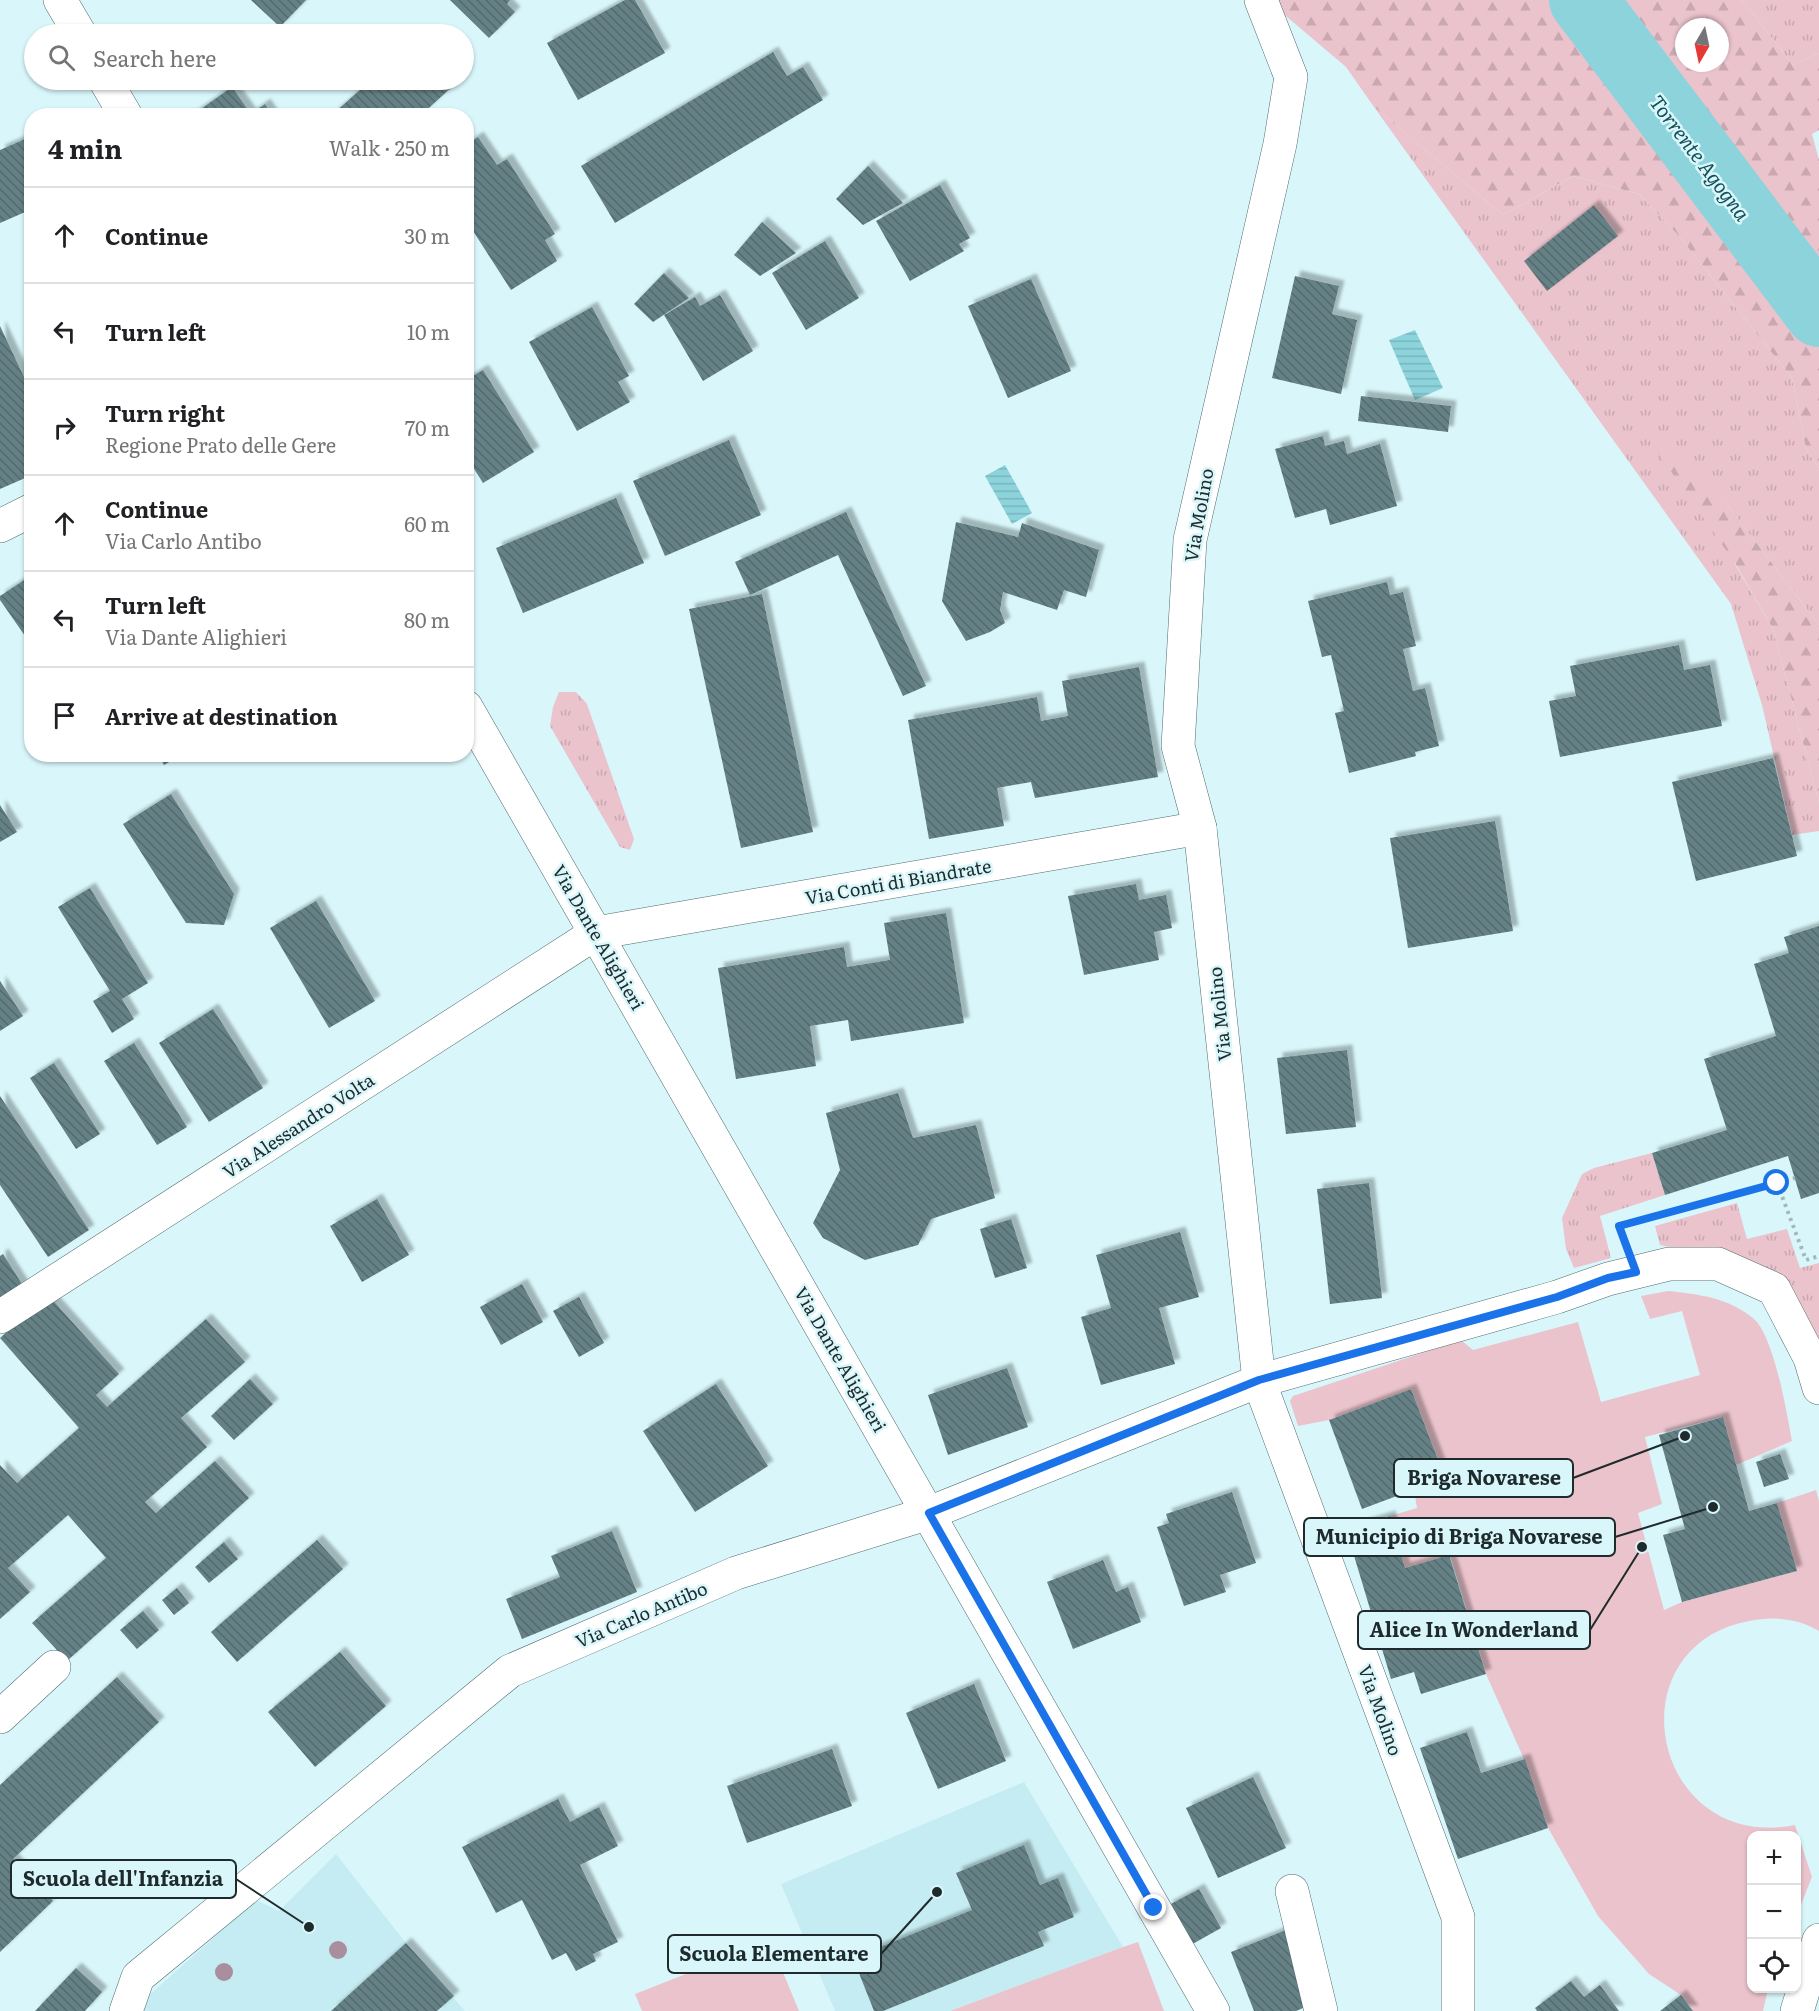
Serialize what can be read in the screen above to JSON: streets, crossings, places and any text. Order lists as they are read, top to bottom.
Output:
{
  "streets": {
    "street": [
      "Via Molino",
      "Via Conti di Biandrate",
      "Via Dante Alighieri",
      "Via Alessandro Volta",
      "Via Carlo Antibo"
    ]
  },
  "crossings": [
    ["Via Molino", "Via Conti di Biandrate"],
    ["Via Molino", "Via Carlo Antibo"],
    ["Via Conti di Biandrate", "Via Dante Alighieri"],
    ["Via Conti di Biandrate", "Via Alessandro Volta"],
    ["Via Dante Alighieri", "Via Alessandro Volta"],
    ["Via Dante Alighieri", "Via Carlo Antibo"]
  ],
  "water": ["Torrente Agogna"],
  "places": [
    "Briga Novarese",
    "Municipio di Briga Novarese",
    "Alice In Wonderland",
    "Scuola Elementare",
    "Scuola dell'Infanzia"
  ],
  "north": "bottom",
  "page": {
    "search": "Search here",
    "heading": ["4 min", "Walk · 250 m"],
    "list": [
      ["Continue", "30 m"],
      ["Turn left", "10 m"],
      ["Turn right", "Regione Prato delle Gere", "70 m"],
      ["Continue", "Via Carlo Antibo", "60 m"],
      ["Turn left", "Via Dante Alighieri", "80 m"],
      "Arrive at destination"
    ],
    "map_buttons": ["+", "−"]
  }
}
